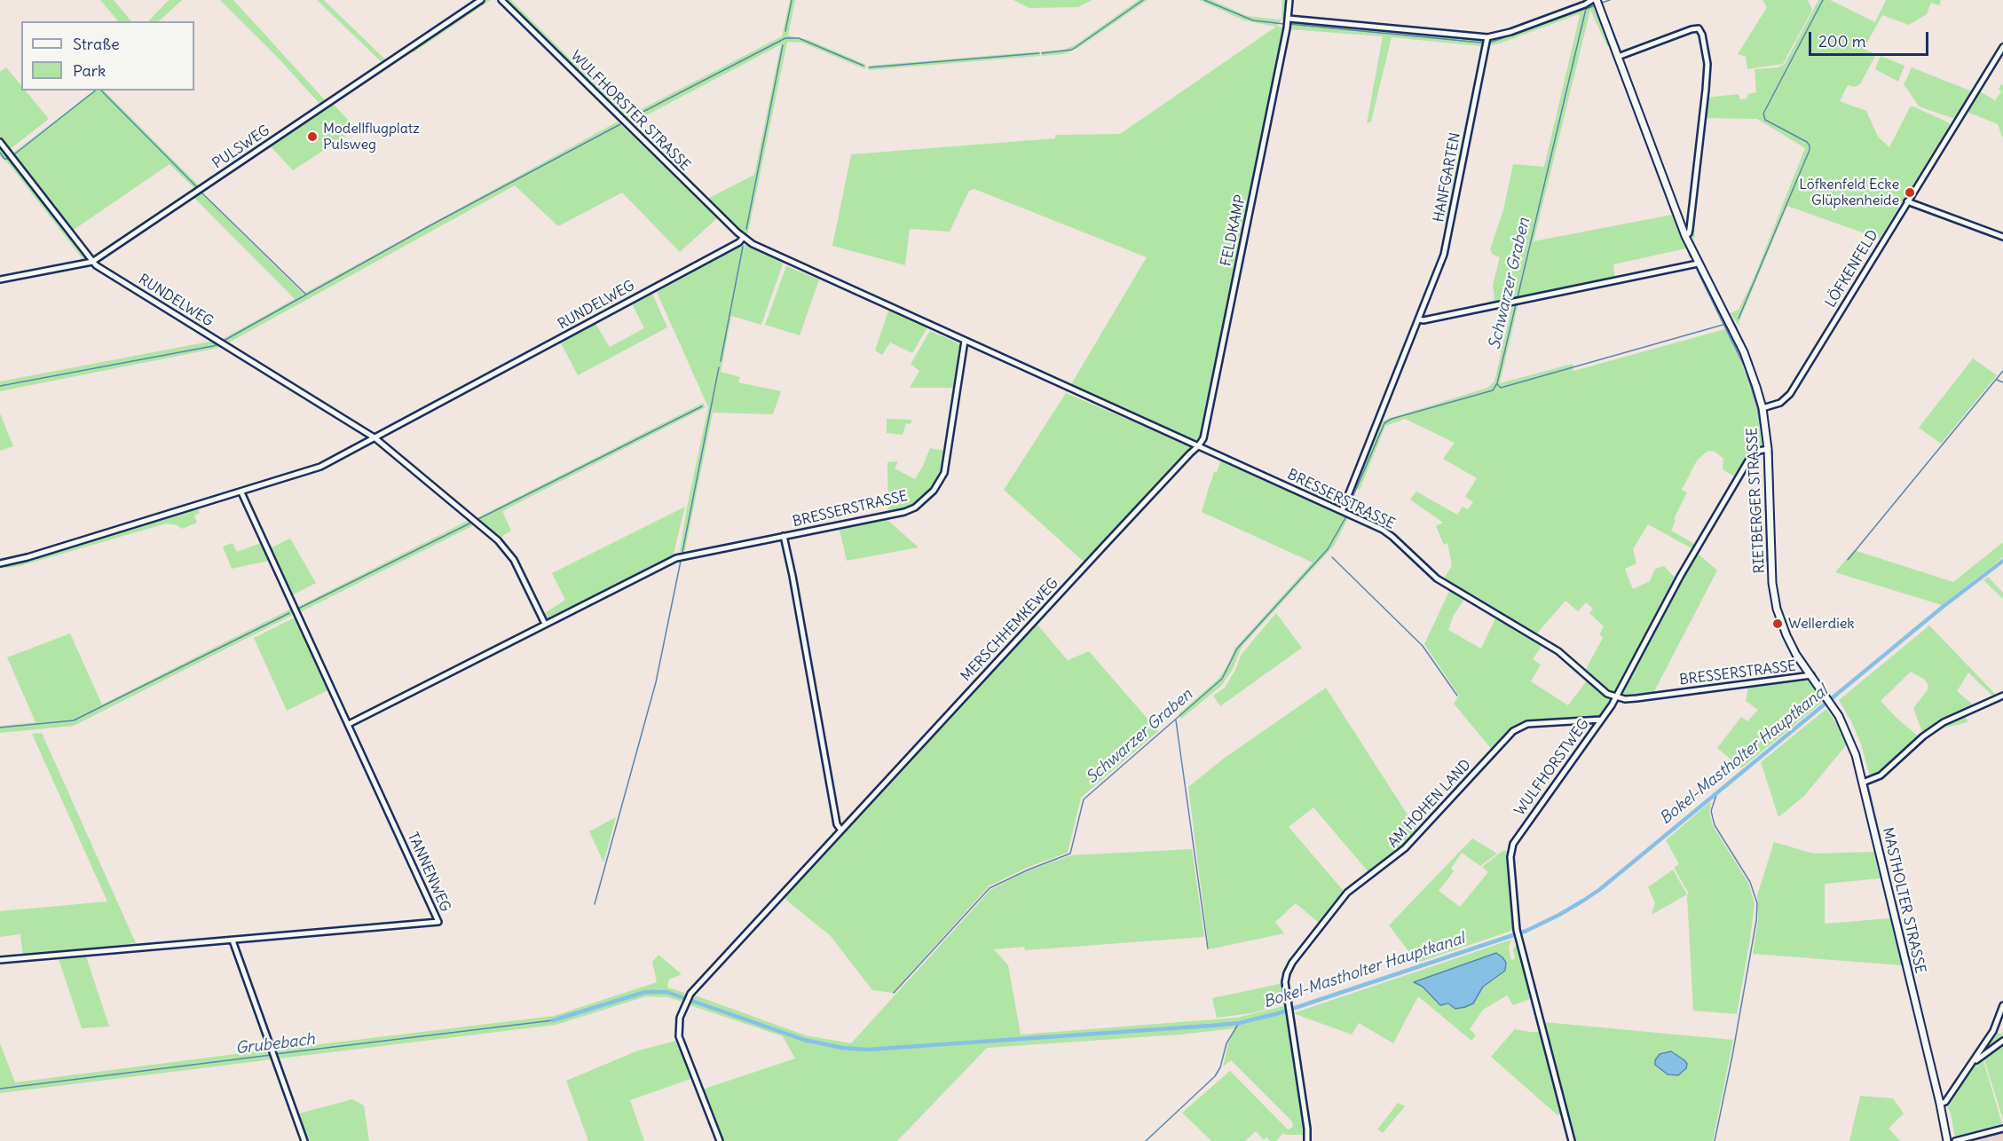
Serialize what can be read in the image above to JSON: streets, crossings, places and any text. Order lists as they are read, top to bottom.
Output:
{
  "streets": {
    "main road": ["RIETBERGER STRASSE", "MASTHOLTER STRASSE"],
    "street": [
      "WULFHORSTER STRASSE",
      "PULSWEG",
      "HANFGARTEN",
      "FELDKAMP",
      "LÖFKENFELD",
      "RUNDELWEG",
      "BRESSERSTRASSE",
      "MERSCHHEMKEWEG",
      "WULFHORSTWEG",
      "AM HOHEN LAND",
      "TANNENWEG"
    ]
  },
  "crossings": [
    ["WULFHORSTER STRASSE", "RUNDELWEG"],
    ["WULFHORSTER STRASSE", "BRESSERSTRASSE"],
    ["PULSWEG", "RUNDELWEG"],
    ["HANFGARTEN", "BRESSERSTRASSE"],
    ["FELDKAMP", "BRESSERSTRASSE"],
    ["FELDKAMP", "MERSCHHEMKEWEG"],
    ["LÖFKENFELD", "RIETBERGER STRASSE"],
    ["RUNDELWEG", "BRESSERSTRASSE"],
    ["RUNDELWEG", "TANNENWEG"],
    ["BRESSERSTRASSE", "RIETBERGER STRASSE"],
    ["BRESSERSTRASSE", "MERSCHHEMKEWEG"],
    ["BRESSERSTRASSE", "WULFHORSTWEG"],
    ["BRESSERSTRASSE", "TANNENWEG"],
    ["BRESSERSTRASSE", "MASTHOLTER STRASSE"],
    ["RIETBERGER STRASSE", "WULFHORSTWEG"],
    ["RIETBERGER STRASSE", "MASTHOLTER STRASSE"],
    ["WULFHORSTWEG", "AM HOHEN LAND"]
  ],
  "water": ["Schwarzer Graben", "Bokel-Mastholter Hauptkanal", "Grubebach"],
  "places": ["Modellflugplatz Pulsweg", "Löfkenfeld Ecke Glüpkenheide", "Wellerdiek"],
  "legend": ["Straße", "Park"],
  "scale_bar": "200 m"
}
